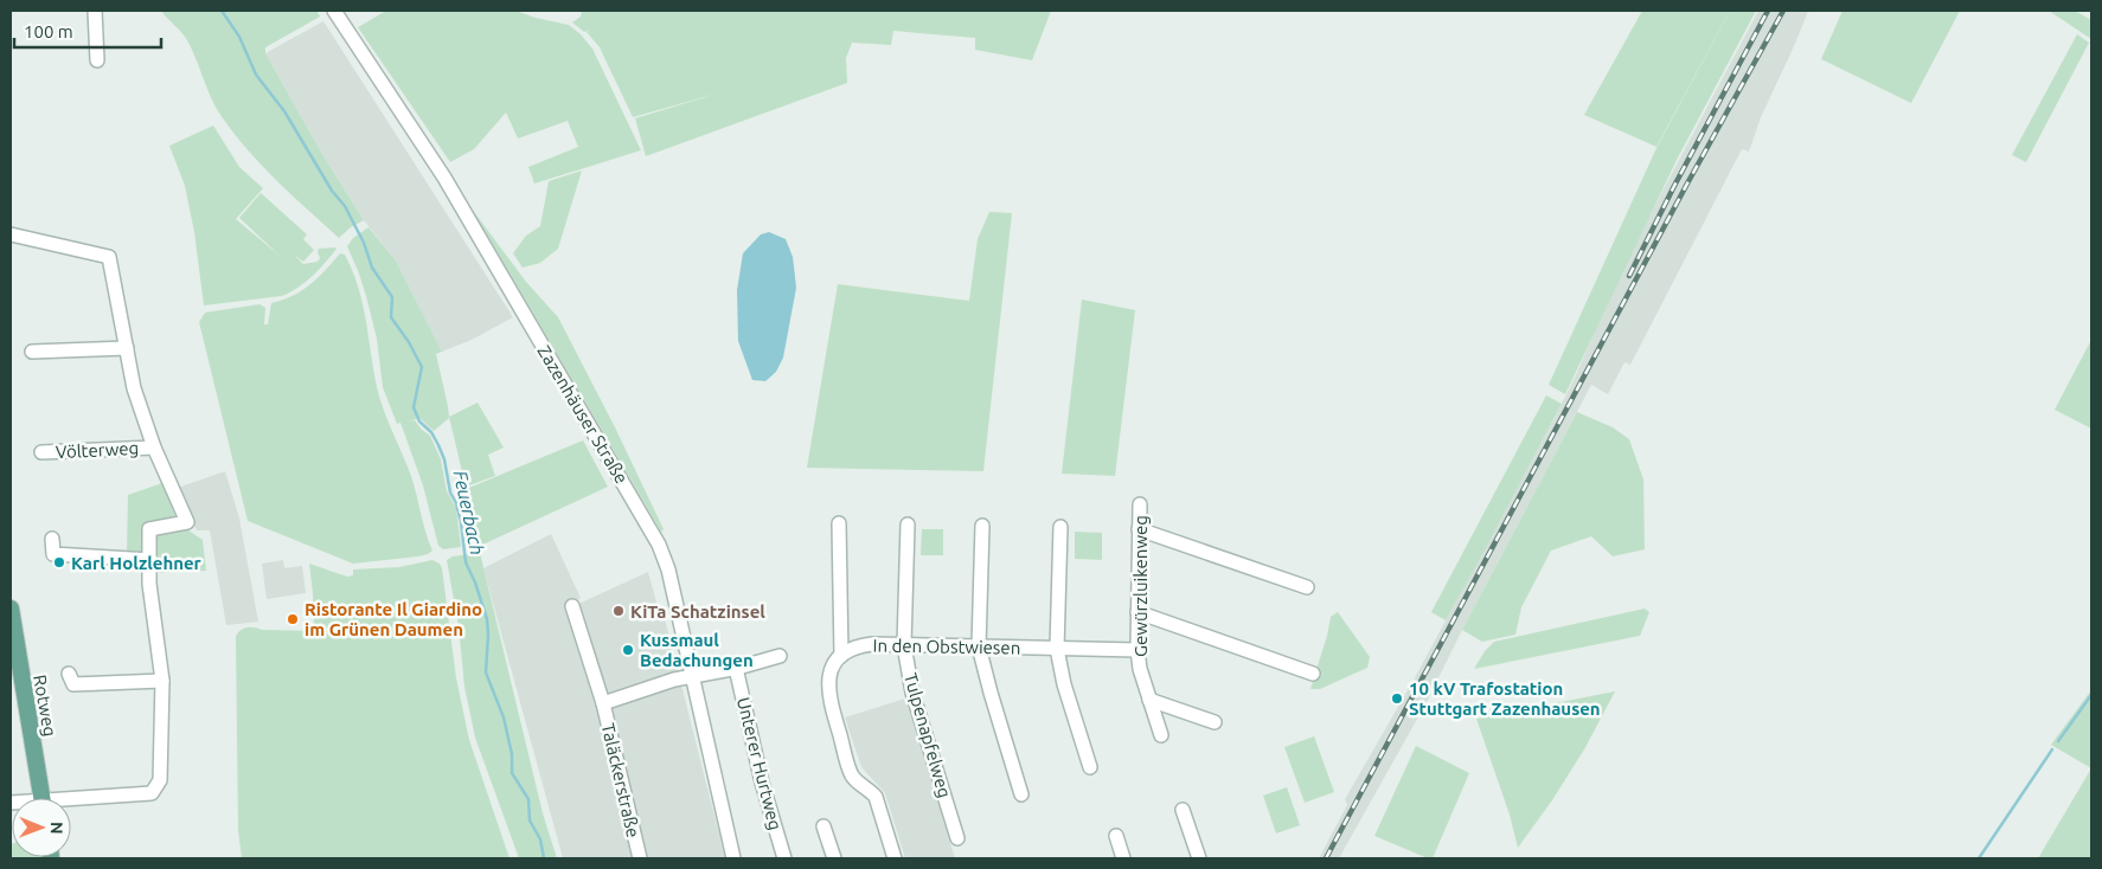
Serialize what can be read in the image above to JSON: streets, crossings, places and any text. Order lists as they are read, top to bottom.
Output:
{
  "streets": {
    "main road": ["Rotweg"],
    "street": [
      "Zazenhäuser Straße",
      "Völterweg",
      "Gewürzluikenweg",
      "In den Obstwiesen",
      "Tulpenapfelweg",
      "Unterer Hurtweg",
      "Taläckerstraße"
    ]
  },
  "crossings": [
    ["Zazenhäuser Straße", "Taläckerstraße"],
    ["Gewürzluikenweg", "In den Obstwiesen"],
    ["In den Obstwiesen", "Tulpenapfelweg"]
  ],
  "water": ["Feuerbach"],
  "places": [
    "Karl Holzlehner",
    "KiTa Schatzinsel",
    "Ristorante Il Giardino im Grünen Daumen",
    "Kussmaul Bedachungen",
    "10 kV Trafostation Stuttgart Zazenhausen"
  ],
  "scale_bar": "100 m",
  "north": "right"
}
